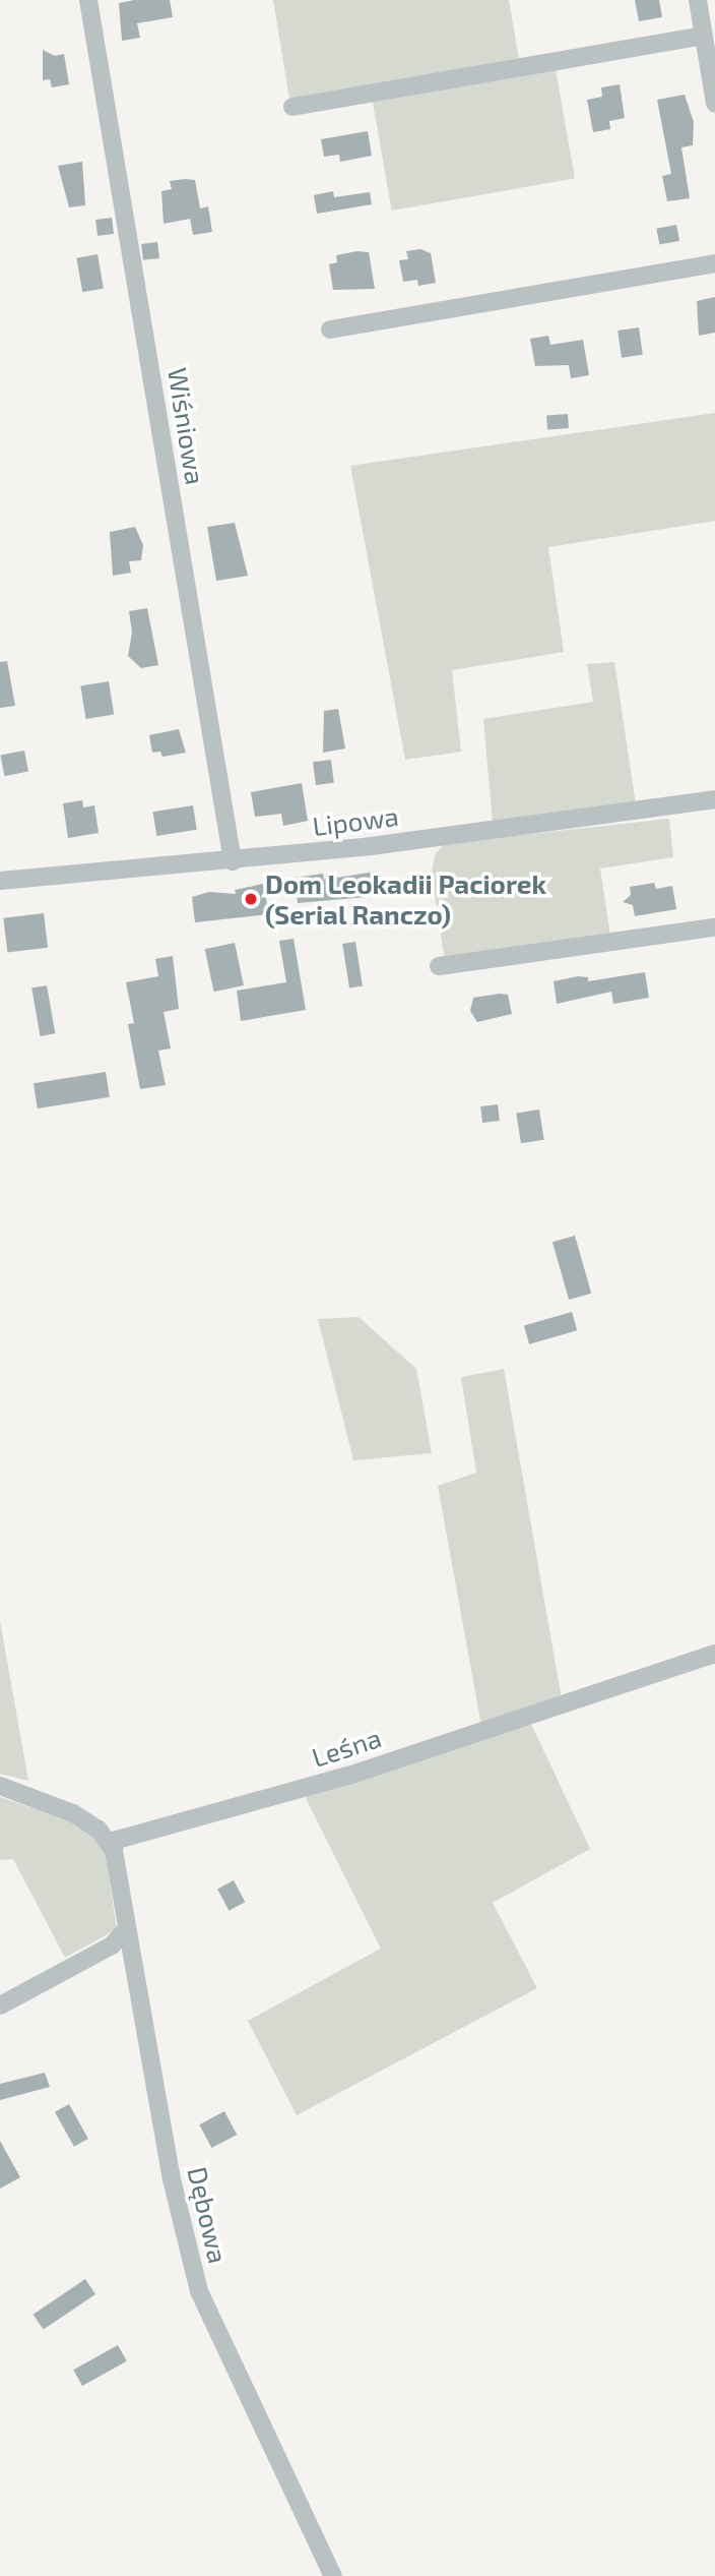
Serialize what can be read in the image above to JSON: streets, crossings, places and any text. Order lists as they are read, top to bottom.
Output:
{
  "streets": {
    "street": [
      "Wiśniowa",
      "Lipowa",
      "Leśna",
      "Dębowa"
    ]
  },
  "crossings": [
    ["Wiśniowa", "Lipowa"],
    ["Leśna", "Dębowa"]
  ],
  "places": ["Dom Leokadii Paciorek (Serial Ranczo)"]
}
